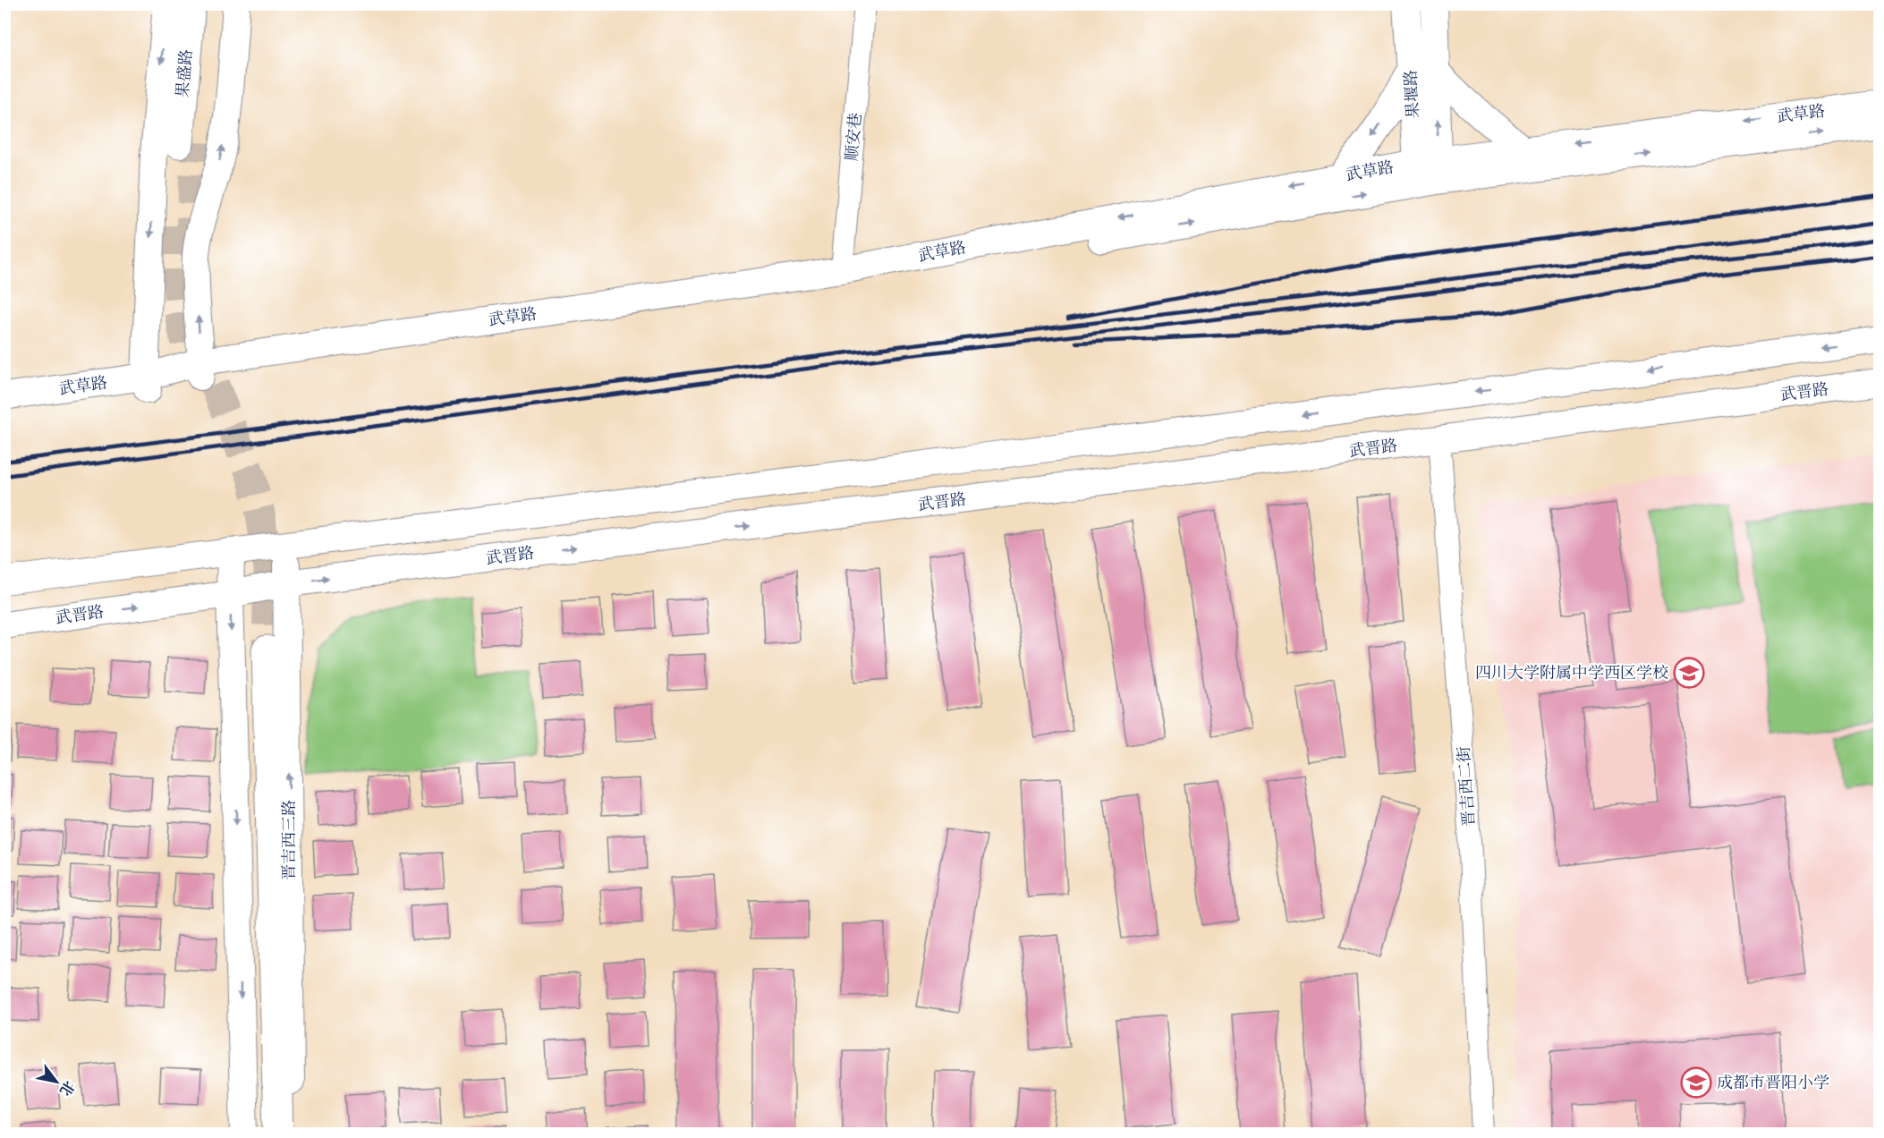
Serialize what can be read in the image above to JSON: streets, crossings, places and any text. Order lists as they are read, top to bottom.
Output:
{
  "streets": {
    "main road": ["果盛路", "晋吉西三路"],
    "street": [
      "果堰路",
      "武草路",
      "顺安巷",
      "武晋路",
      "晋吉西二街"
    ]
  },
  "crossings": [
    ["果堰路", "武草路"],
    ["武草路", "顺安巷"],
    ["武晋路", "晋吉西二街"],
    ["武晋路", "晋吉西三路"]
  ],
  "places": {
    "school or university": ["四川大学附属中学西区学校", "成都市晋阳小学"]
  },
  "north": "bottom right"
}
